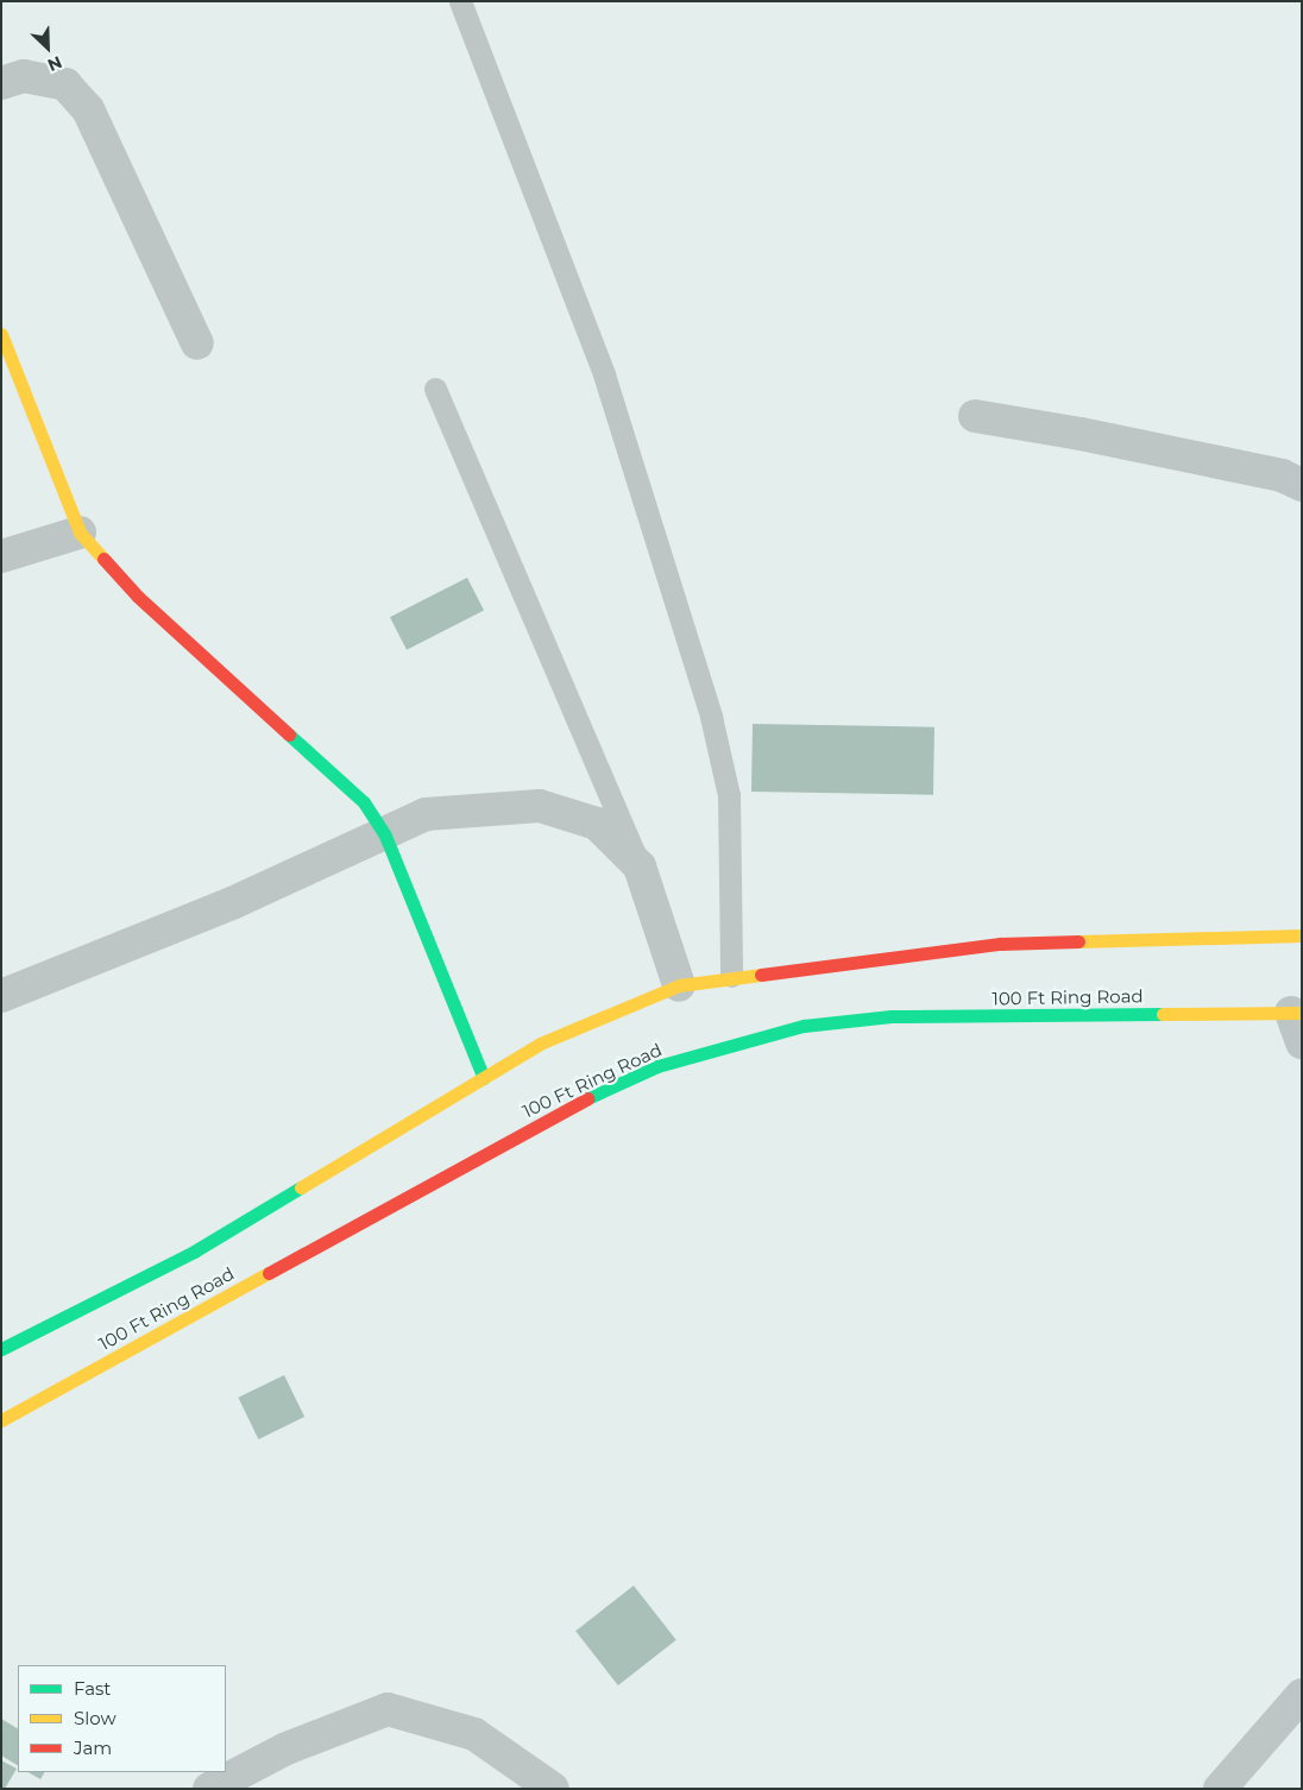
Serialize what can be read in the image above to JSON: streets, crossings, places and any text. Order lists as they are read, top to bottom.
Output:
{
  "streets": {
    "main road": ["100 Ft Ring Road"]
  },
  "legend": ["Fast", "Slow", "Jam"],
  "north": "bottom right"
}
